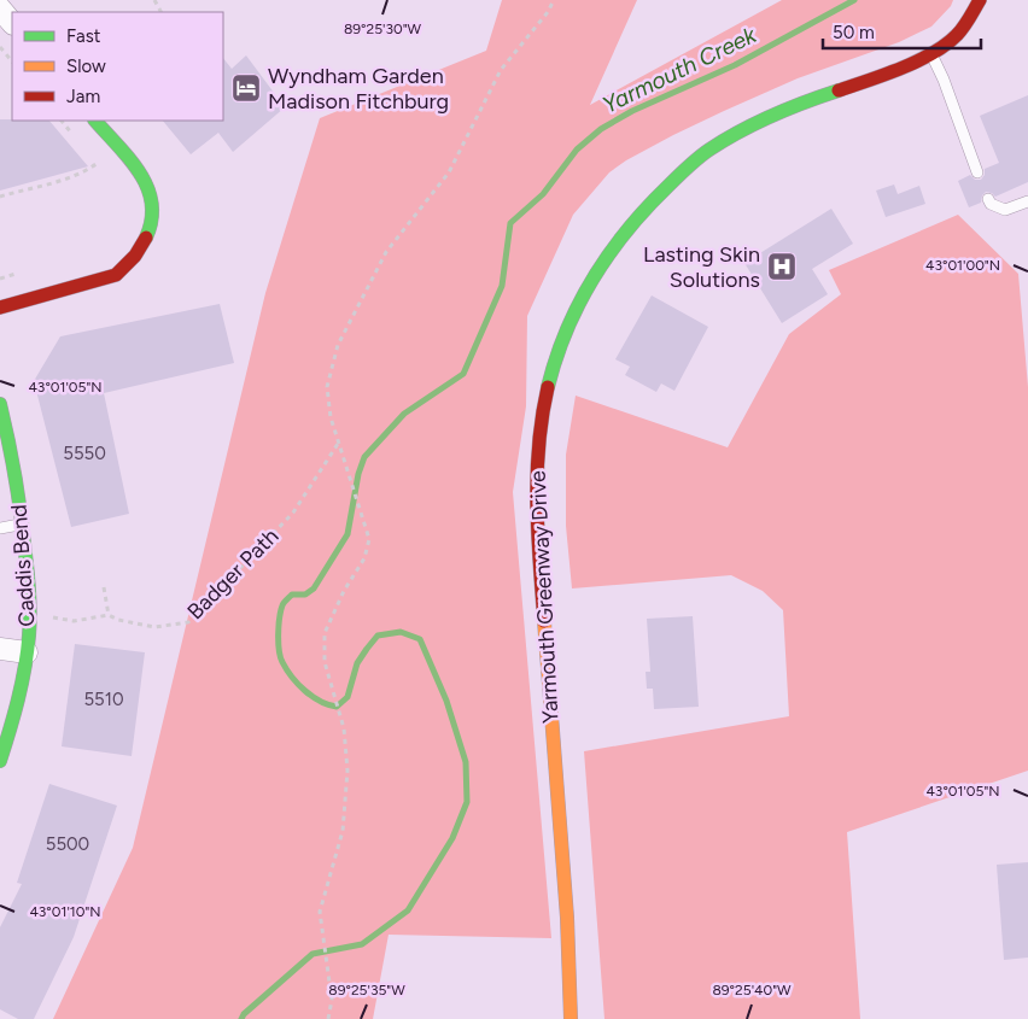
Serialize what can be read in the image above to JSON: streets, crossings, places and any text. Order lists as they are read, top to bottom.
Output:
{
  "streets": {
    "street": ["Caddis Bend", "Yarmouth Greenway Drive"],
    "path": ["Badger Path"]
  },
  "water": ["Yarmouth Creek"],
  "places": {
    "hotel": ["Wyndham Garden Madison Fitchburg"],
    "hospital": ["Lasting Skin Solutions"]
  },
  "house_numbers": ["5550", "5510", "5500"],
  "legend": ["Fast", "Slow", "Jam"],
  "scale_bar": "50 m",
  "coordinates": [
    "89°25'30\"W",
    "43°01'00\"N",
    "43°01'05\"N",
    "43°01'10\"N",
    "89°25'35\"W",
    "89°25'40\"W"
  ]
}
